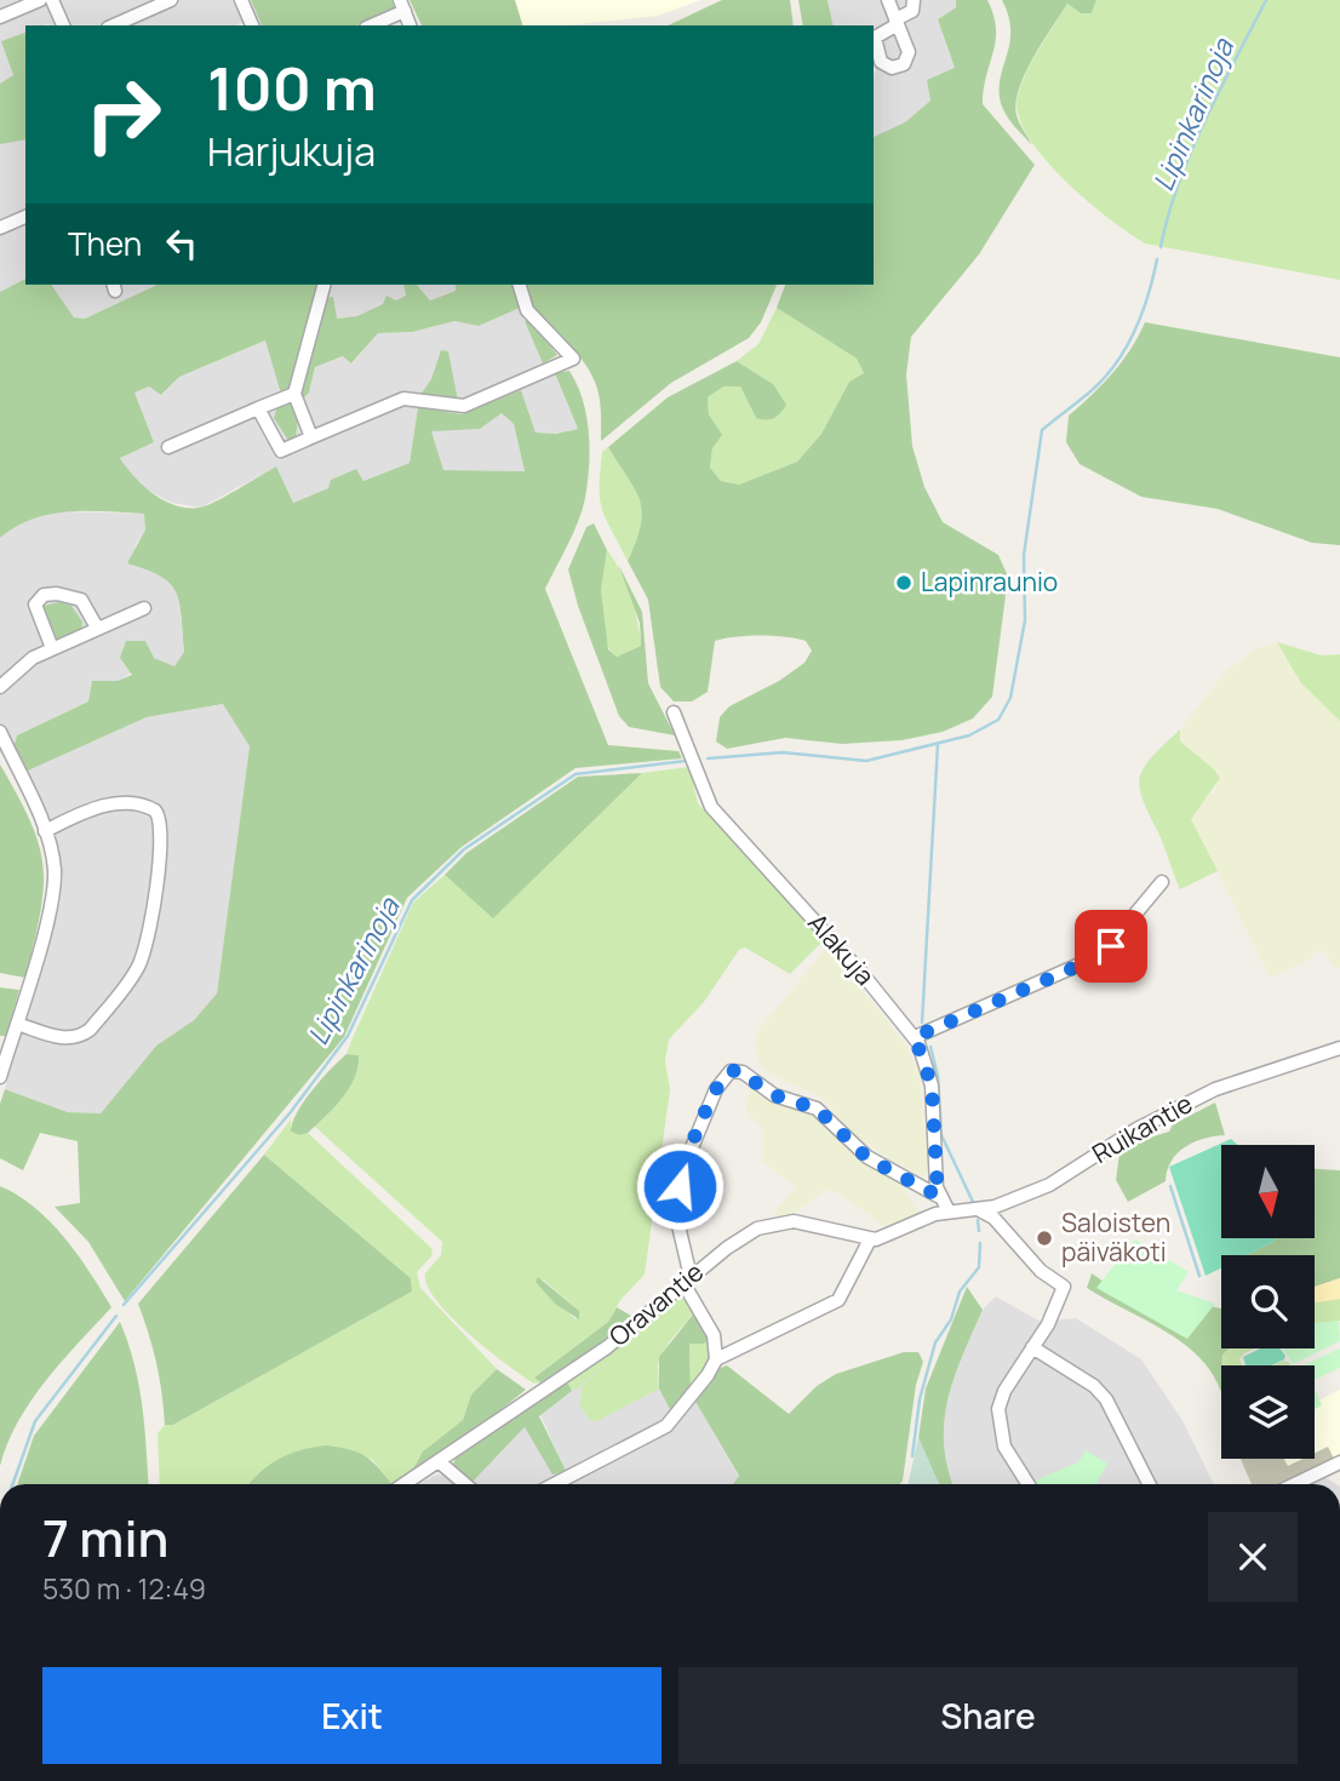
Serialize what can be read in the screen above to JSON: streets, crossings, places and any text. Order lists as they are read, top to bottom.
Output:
{
  "streets": {
    "street": ["Alakuja", "Ruikantie", "Oravantie"]
  },
  "crossings": [
    ["Alakuja", "Ruikantie"]
  ],
  "water": ["Lipinkarinoja"],
  "places": ["Lapinraunio", "Saloisten päiväkoti"],
  "north": "bottom",
  "page": {
    "turn": ["100 m", "Harjukuja"],
    "then": "Then",
    "heading": ["7 min", "530 m · 12:49"],
    "buttons": ["Exit", "Share"]
  }
}
